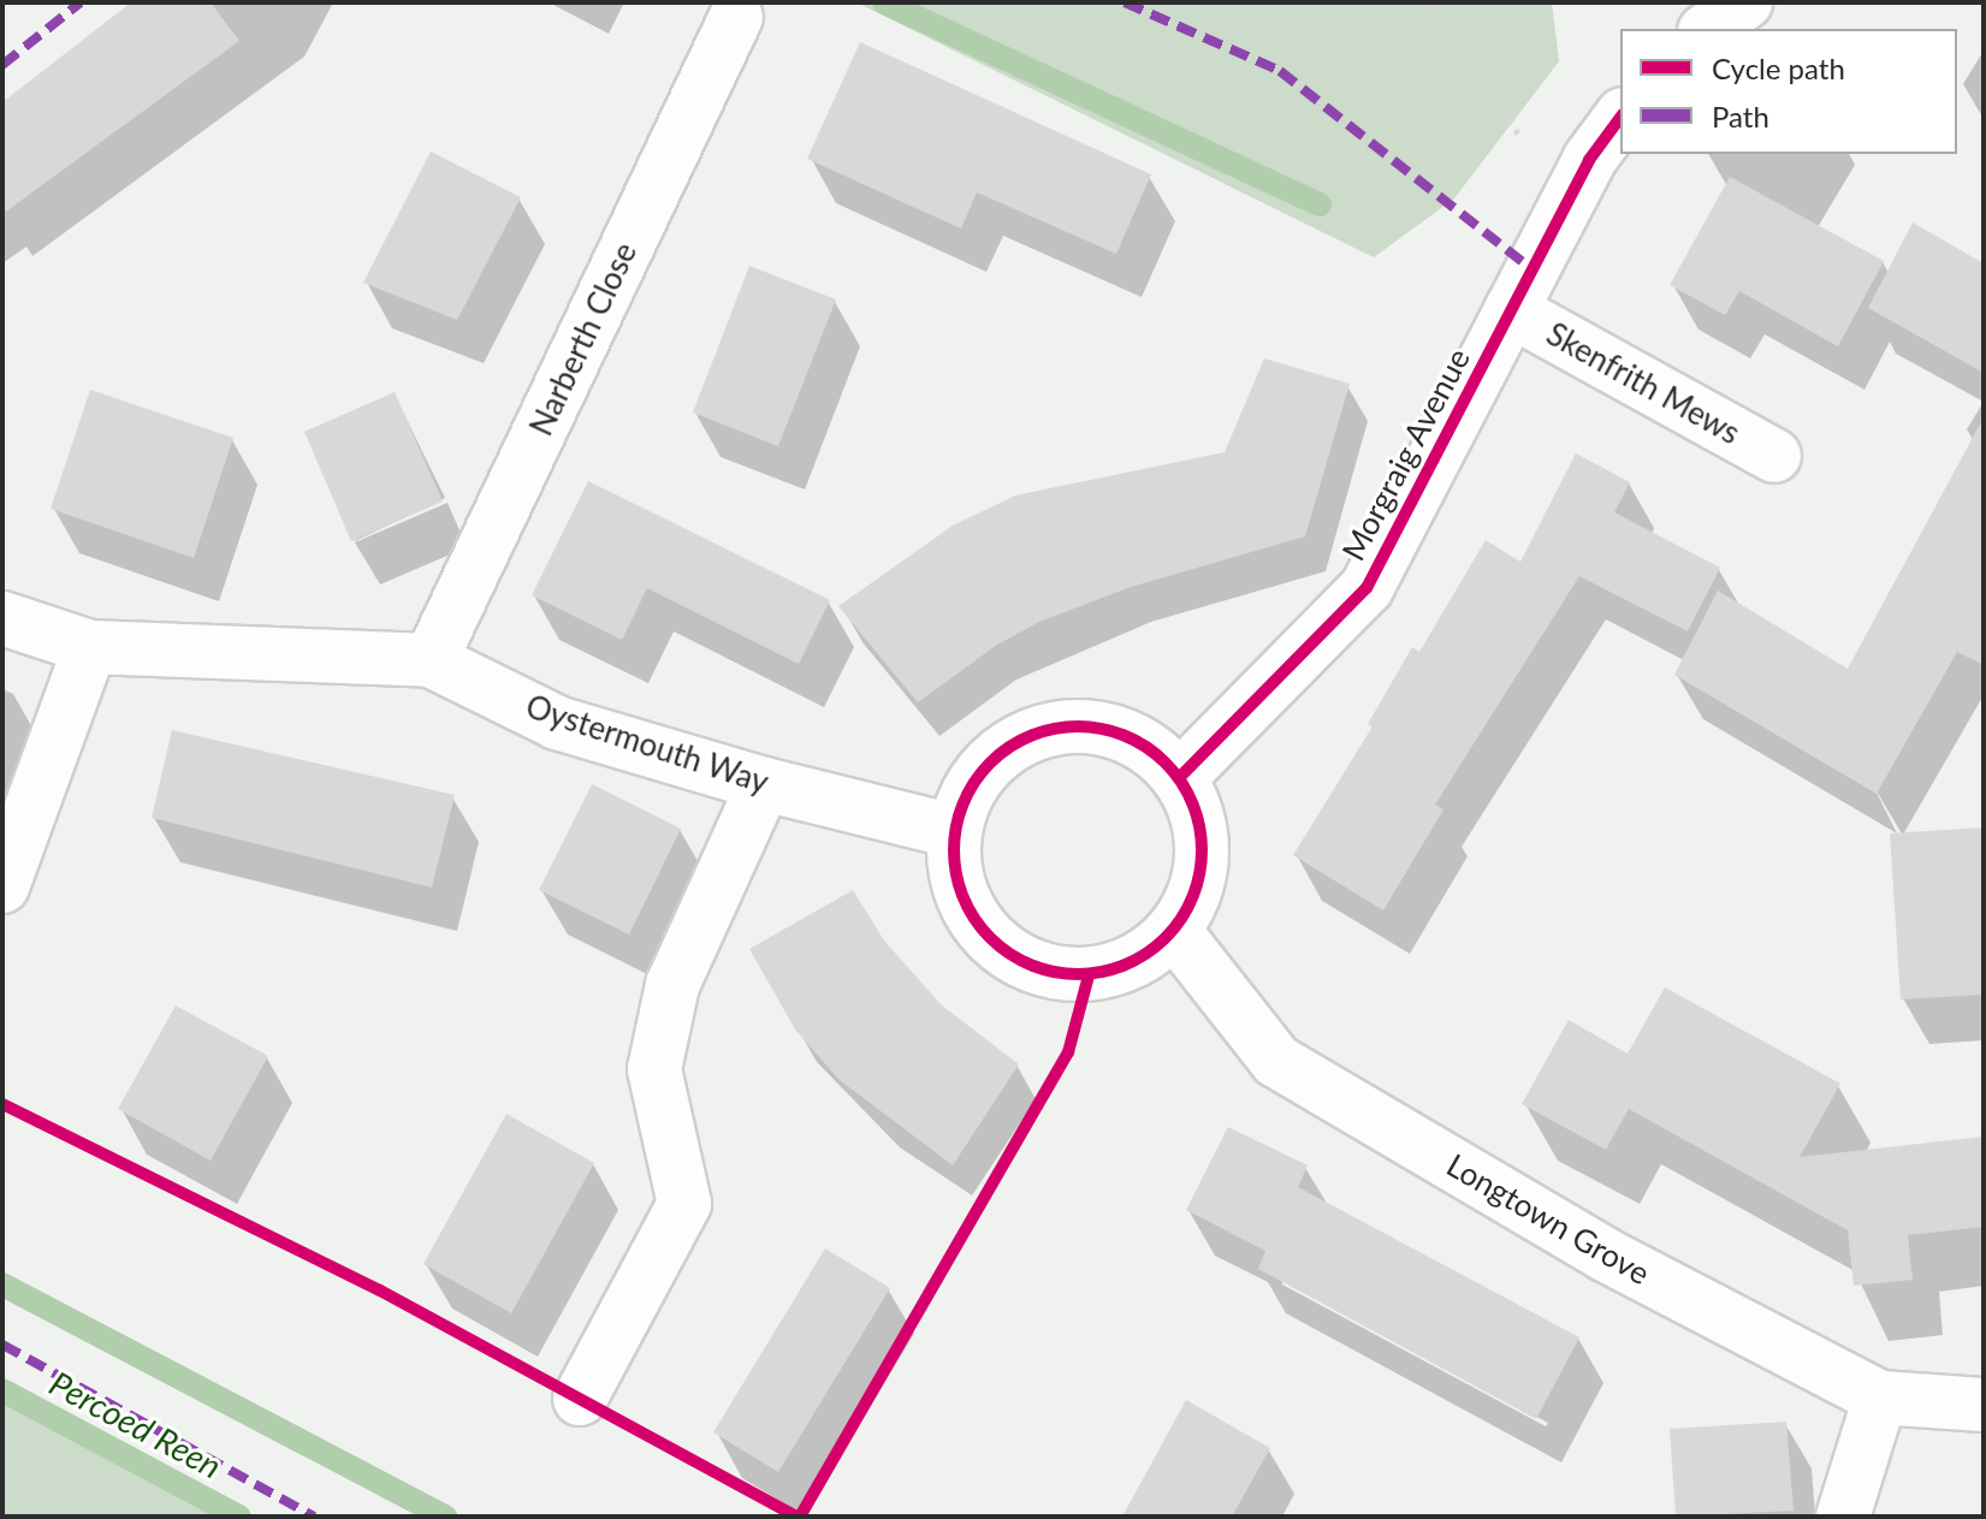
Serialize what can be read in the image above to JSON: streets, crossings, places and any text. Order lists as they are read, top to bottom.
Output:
{
  "streets": {
    "street": [
      "Narberth Close",
      "Skenfrith Mews",
      "Morgraig Avenue",
      "Oystermouth Way",
      "Longtown Grove"
    ]
  },
  "crossings": [
    ["Narberth Close", "Oystermouth Way"],
    ["Skenfrith Mews", "Morgraig Avenue"],
    ["Morgraig Avenue", "Oystermouth Way"],
    ["Morgraig Avenue", "Longtown Grove"],
    ["Oystermouth Way", "Longtown Grove"]
  ],
  "water": ["Percoed Reen"],
  "legend": ["Cycle path", "Path"]
}
